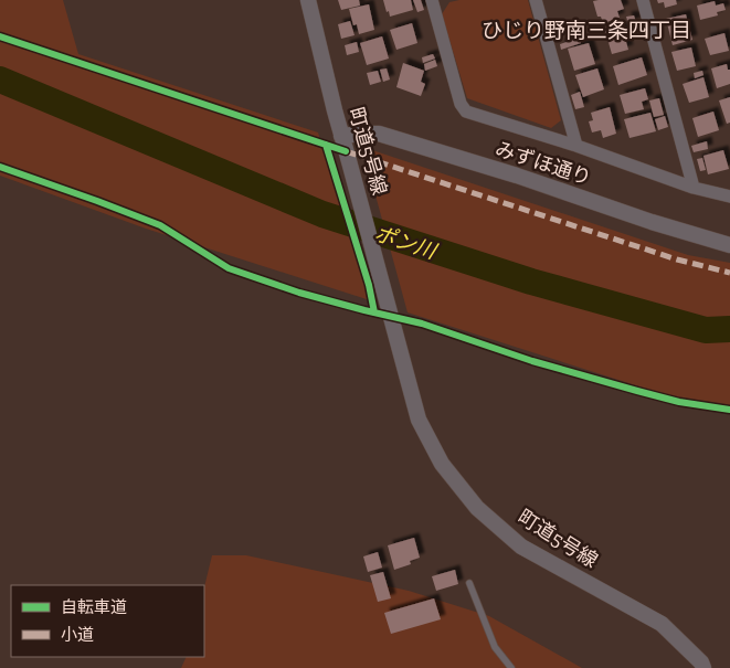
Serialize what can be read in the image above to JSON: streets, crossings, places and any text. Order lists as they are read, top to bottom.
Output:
{
  "streets": {
    "street": ["町道5号線", "みずほ通り"]
  },
  "crossings": [
    ["町道5号線", "みずほ通り"]
  ],
  "districts": ["ひじり野南三条四丁目"],
  "water": ["ポン川"],
  "legend": ["自転車道", "小道"]
}
